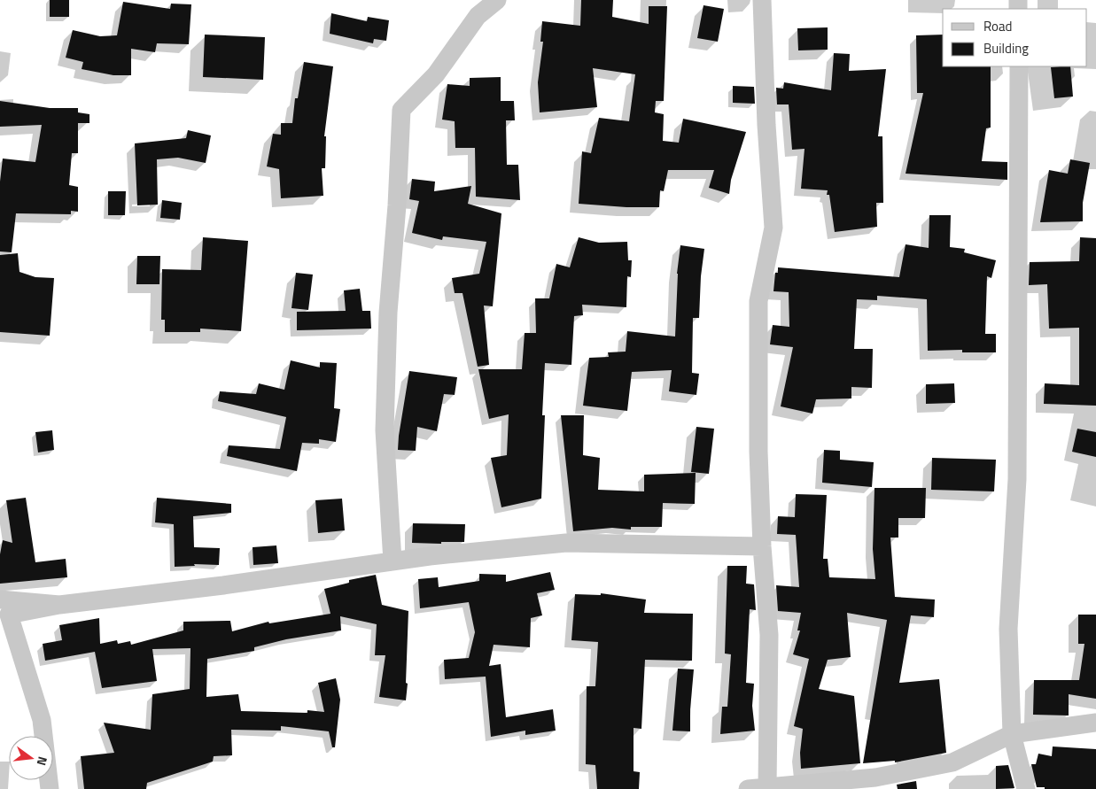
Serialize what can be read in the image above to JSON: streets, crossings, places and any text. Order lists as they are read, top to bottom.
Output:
{
  "legend": ["Road", "Building"],
  "north": "right"
}
